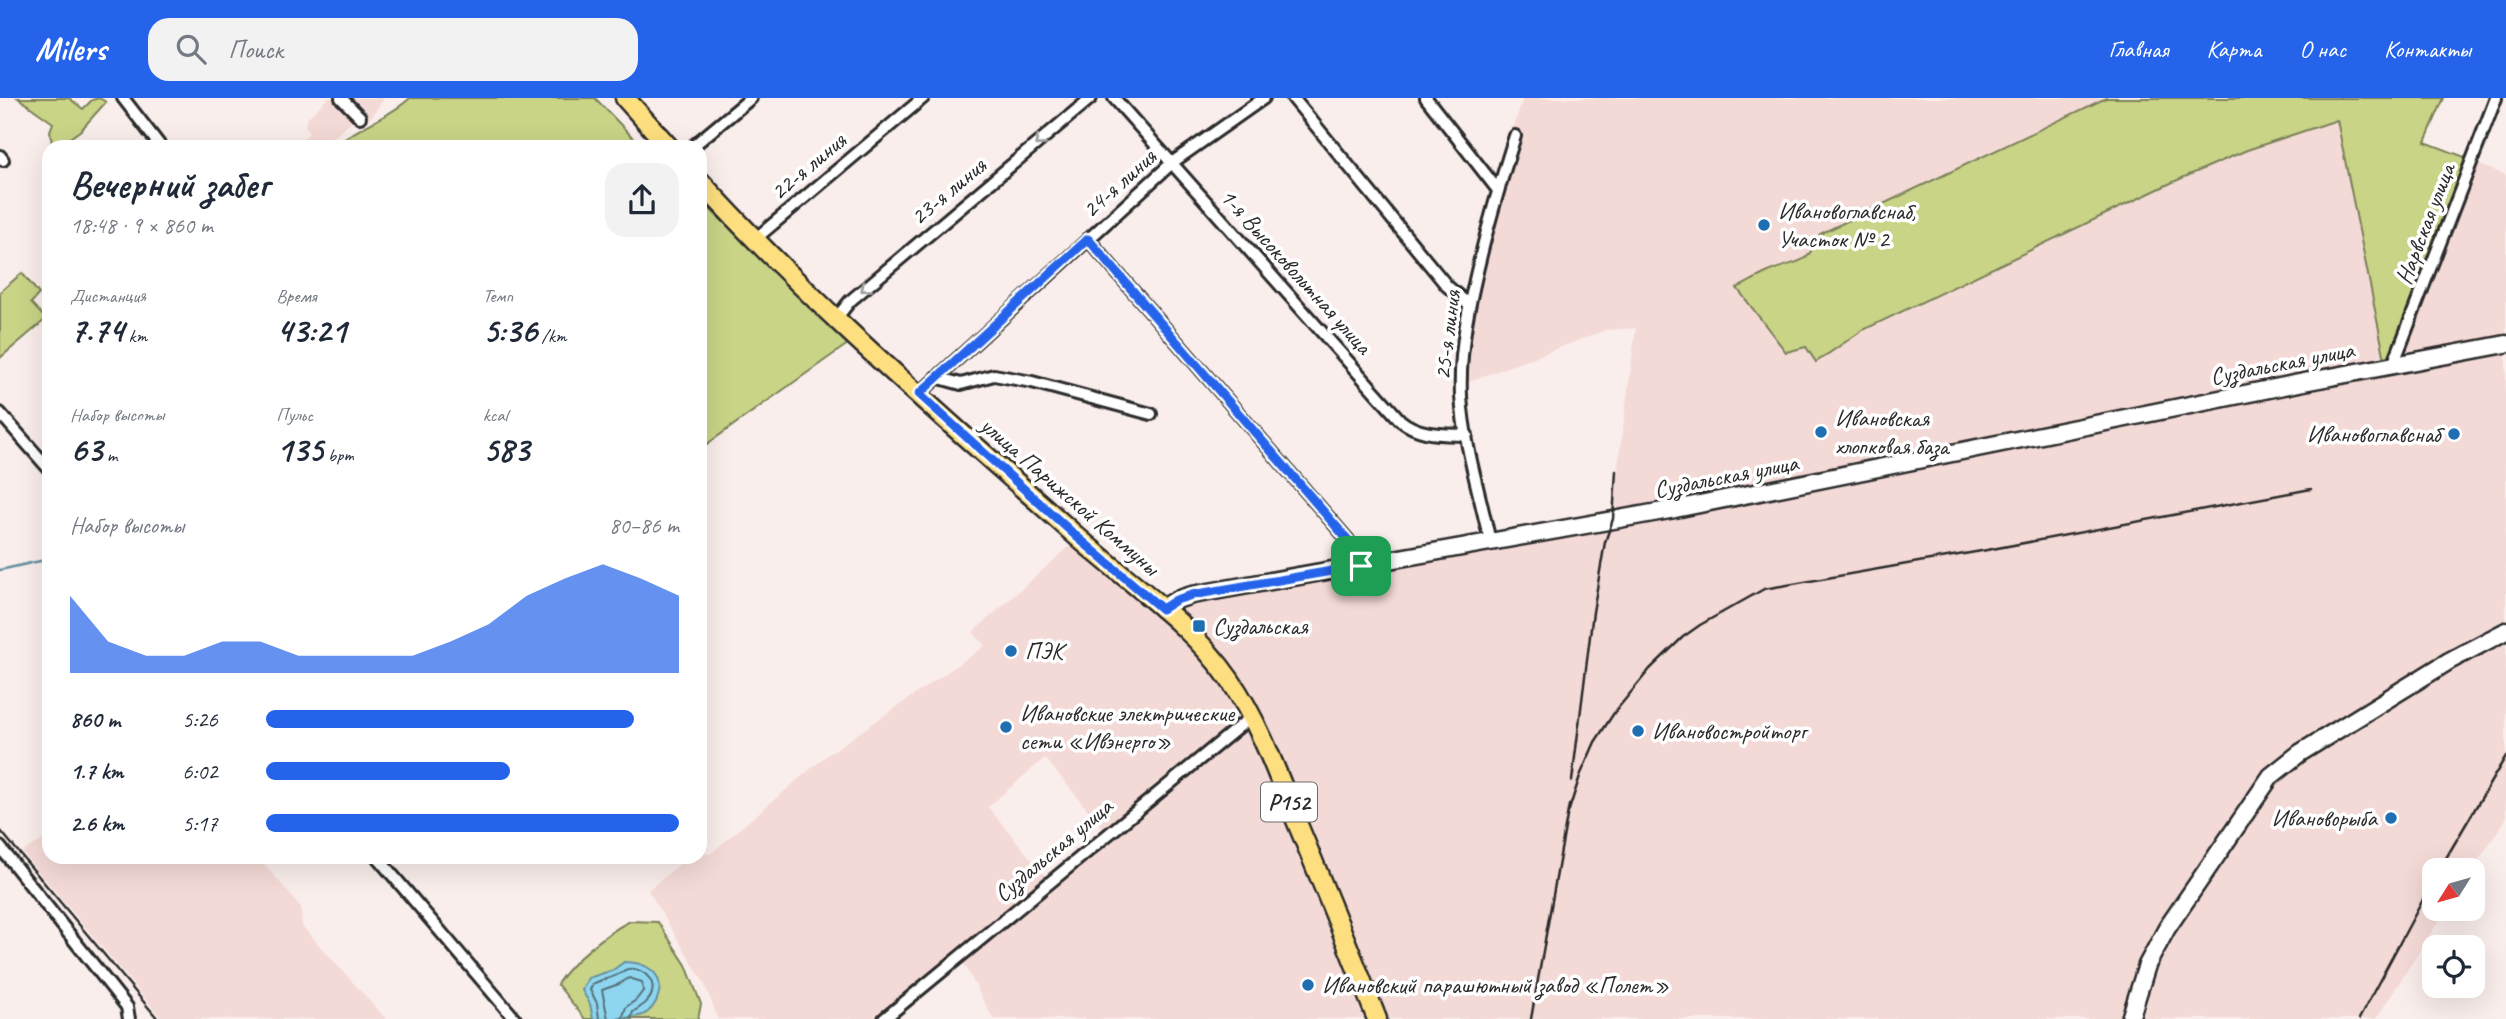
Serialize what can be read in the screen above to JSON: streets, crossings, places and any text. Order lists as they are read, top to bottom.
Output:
{
  "streets": {
    "main road": ["Суздальская улица", "улица Парижской Коммуны", "Р152"],
    "street": [
      "22-я линия",
      "24-я линия",
      "23-я линия",
      "Нарвская улица",
      "1-я Высоковольтная улица",
      "25-я линия"
    ]
  },
  "crossings": [
    ["22-я линия", "улица Парижской Коммуны"],
    ["24-я линия", "1-я Высоковольтная улица"],
    ["24-я линия", "улица Парижской Коммуны"],
    ["23-я линия", "улица Парижской Коммуны"],
    ["Нарвская улица", "Суздальская улица"],
    ["1-я Высоковольтная улица", "25-я линия"],
    ["25-я линия", "Суздальская улица"],
    ["Суздальская улица", "улица Парижской Коммуны"]
  ],
  "one_way": ["23-я линия"],
  "places": {
    "other": [
      "Ивановоглавснаб, Участок № 2",
      "Ивановская хлопковая база",
      "Ивановоглавснаб",
      "ПЭК",
      "Ивановские электрические сети «Ивэнерго»",
      "Ивановостройторг",
      "Ивановорыба",
      "Ивановский парашютный завод «Полет»"
    ],
    "transit": ["Суздальская"]
  },
  "north": "bottom left",
  "page": {
    "header": "Milers",
    "search": "Поиск",
    "nav": [
      "Главная",
      "Карта",
      "О нас",
      "Контакты"
    ],
    "heading": ["Вечерний забег", "18:48 · 9 × 860 m"],
    "stats": [
      ["Дистанция", "7.74 km"],
      ["Время", "43:21"],
      ["Темп", "5:36 /km"],
      ["Набор высоты", "63 m"],
      ["Пульс", "135 bpm"],
      ["kcal", "583"]
    ],
    "chart": ["Набор высоты", "80–86 m"],
    "list": [
      {
        "name": "860 m",
        "note": "5:26"
      },
      {
        "name": "1.7 km",
        "note": "6:02"
      },
      {
        "name": "2.6 km",
        "note": "5:17"
      }
    ]
  }
}
